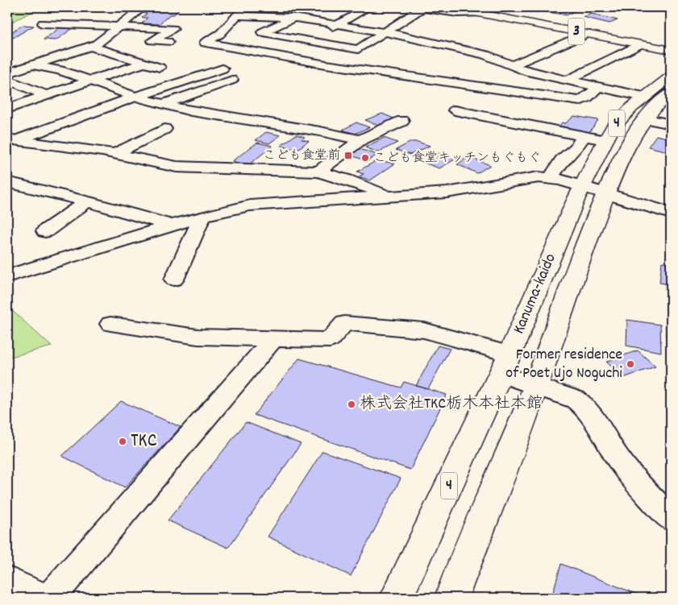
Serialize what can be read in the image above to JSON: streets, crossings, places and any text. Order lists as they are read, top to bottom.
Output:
{
  "streets": {
    "main road": ["3", "4", "Kanuma-kaido"]
  },
  "places": {
    "transit": ["こども食堂前"],
    "other": [
      "こども食堂キッチンもぐもぐ",
      "Former residence of Poet Ujo Noguchi",
      "株式会社TKC栃木本社本館",
      "TKC"
    ]
  }
}
